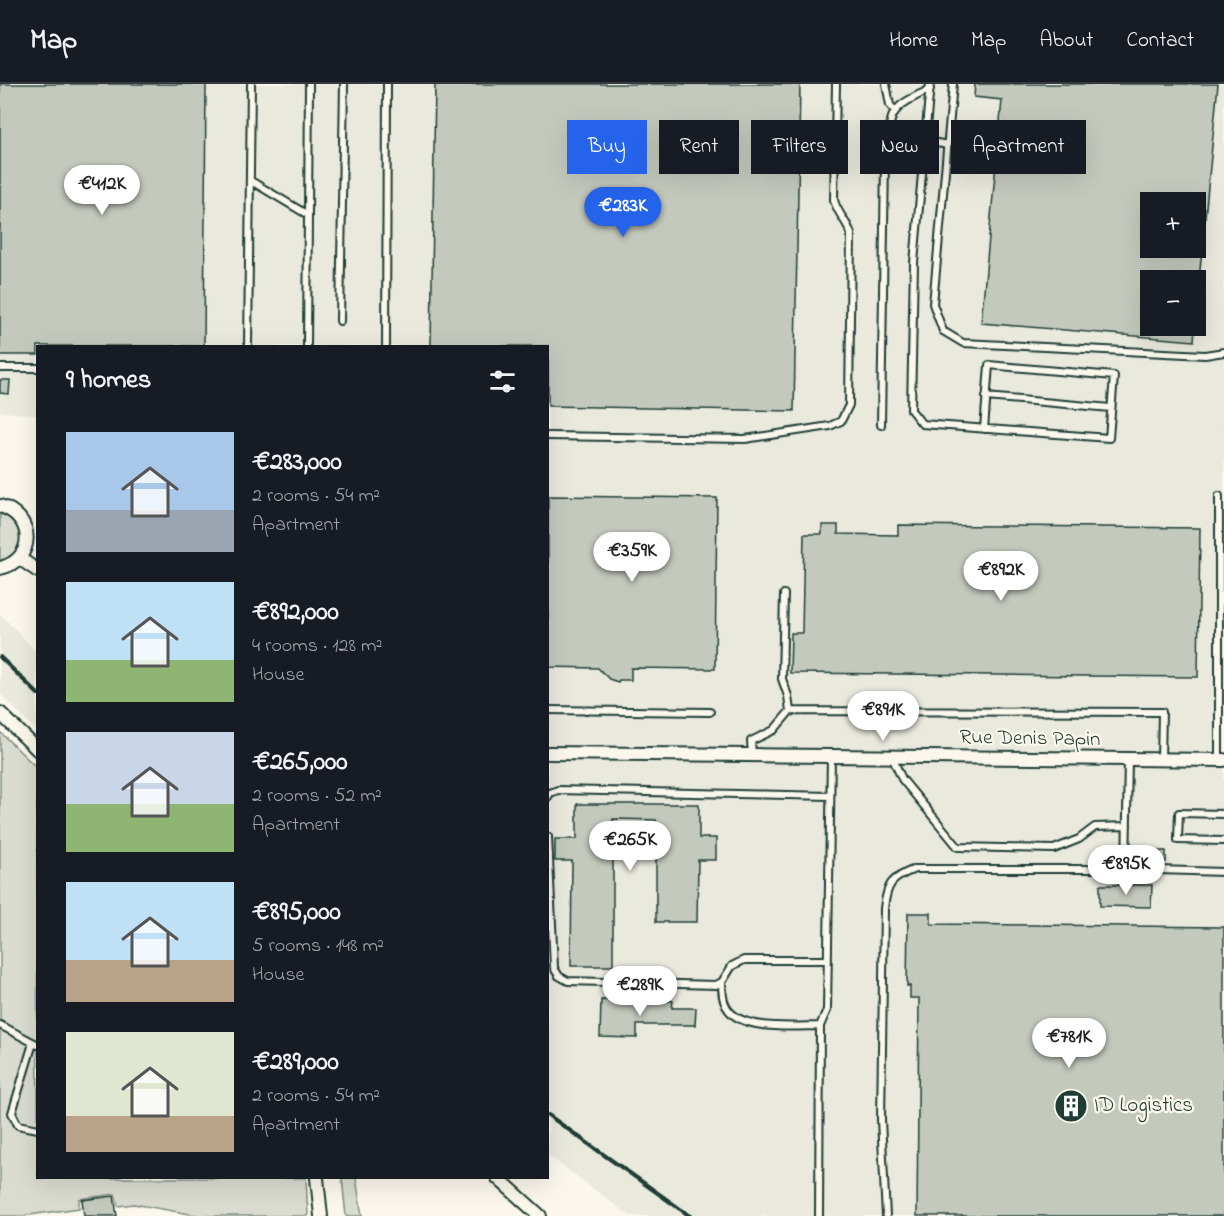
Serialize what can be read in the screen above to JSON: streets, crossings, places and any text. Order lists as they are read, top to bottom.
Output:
{
  "streets": {
    "street": ["Rue Denis Papin"]
  },
  "places": {
    "building": ["ID Logistics"]
  },
  "page": {
    "header": "Map",
    "nav": [
      "Home",
      "Map",
      "About",
      "Contact"
    ],
    "chip": [
      "Buy",
      "Rent",
      "Filters",
      "New",
      "Apartment"
    ],
    "price": [
      "€412K",
      "€283K",
      "€359K",
      "€892K",
      "€891K",
      "€265K",
      "€895K",
      "€289K",
      "€781K"
    ],
    "map_buttons": ["+", "−"],
    "heading": "9 homes",
    "list": [
      {
        "name": "€283,000",
        "note": "2 rooms · 54 m² · Apartment"
      },
      {
        "name": "€892,000",
        "note": "4 rooms · 128 m² · House"
      },
      {
        "name": "€265,000",
        "note": "2 rooms · 52 m² · Apartment"
      },
      {
        "name": "€895,000",
        "note": "5 rooms · 148 m² · House"
      },
      {
        "name": "€289,000",
        "note": "2 rooms · 54 m² · Apartment"
      }
    ]
  }
}
